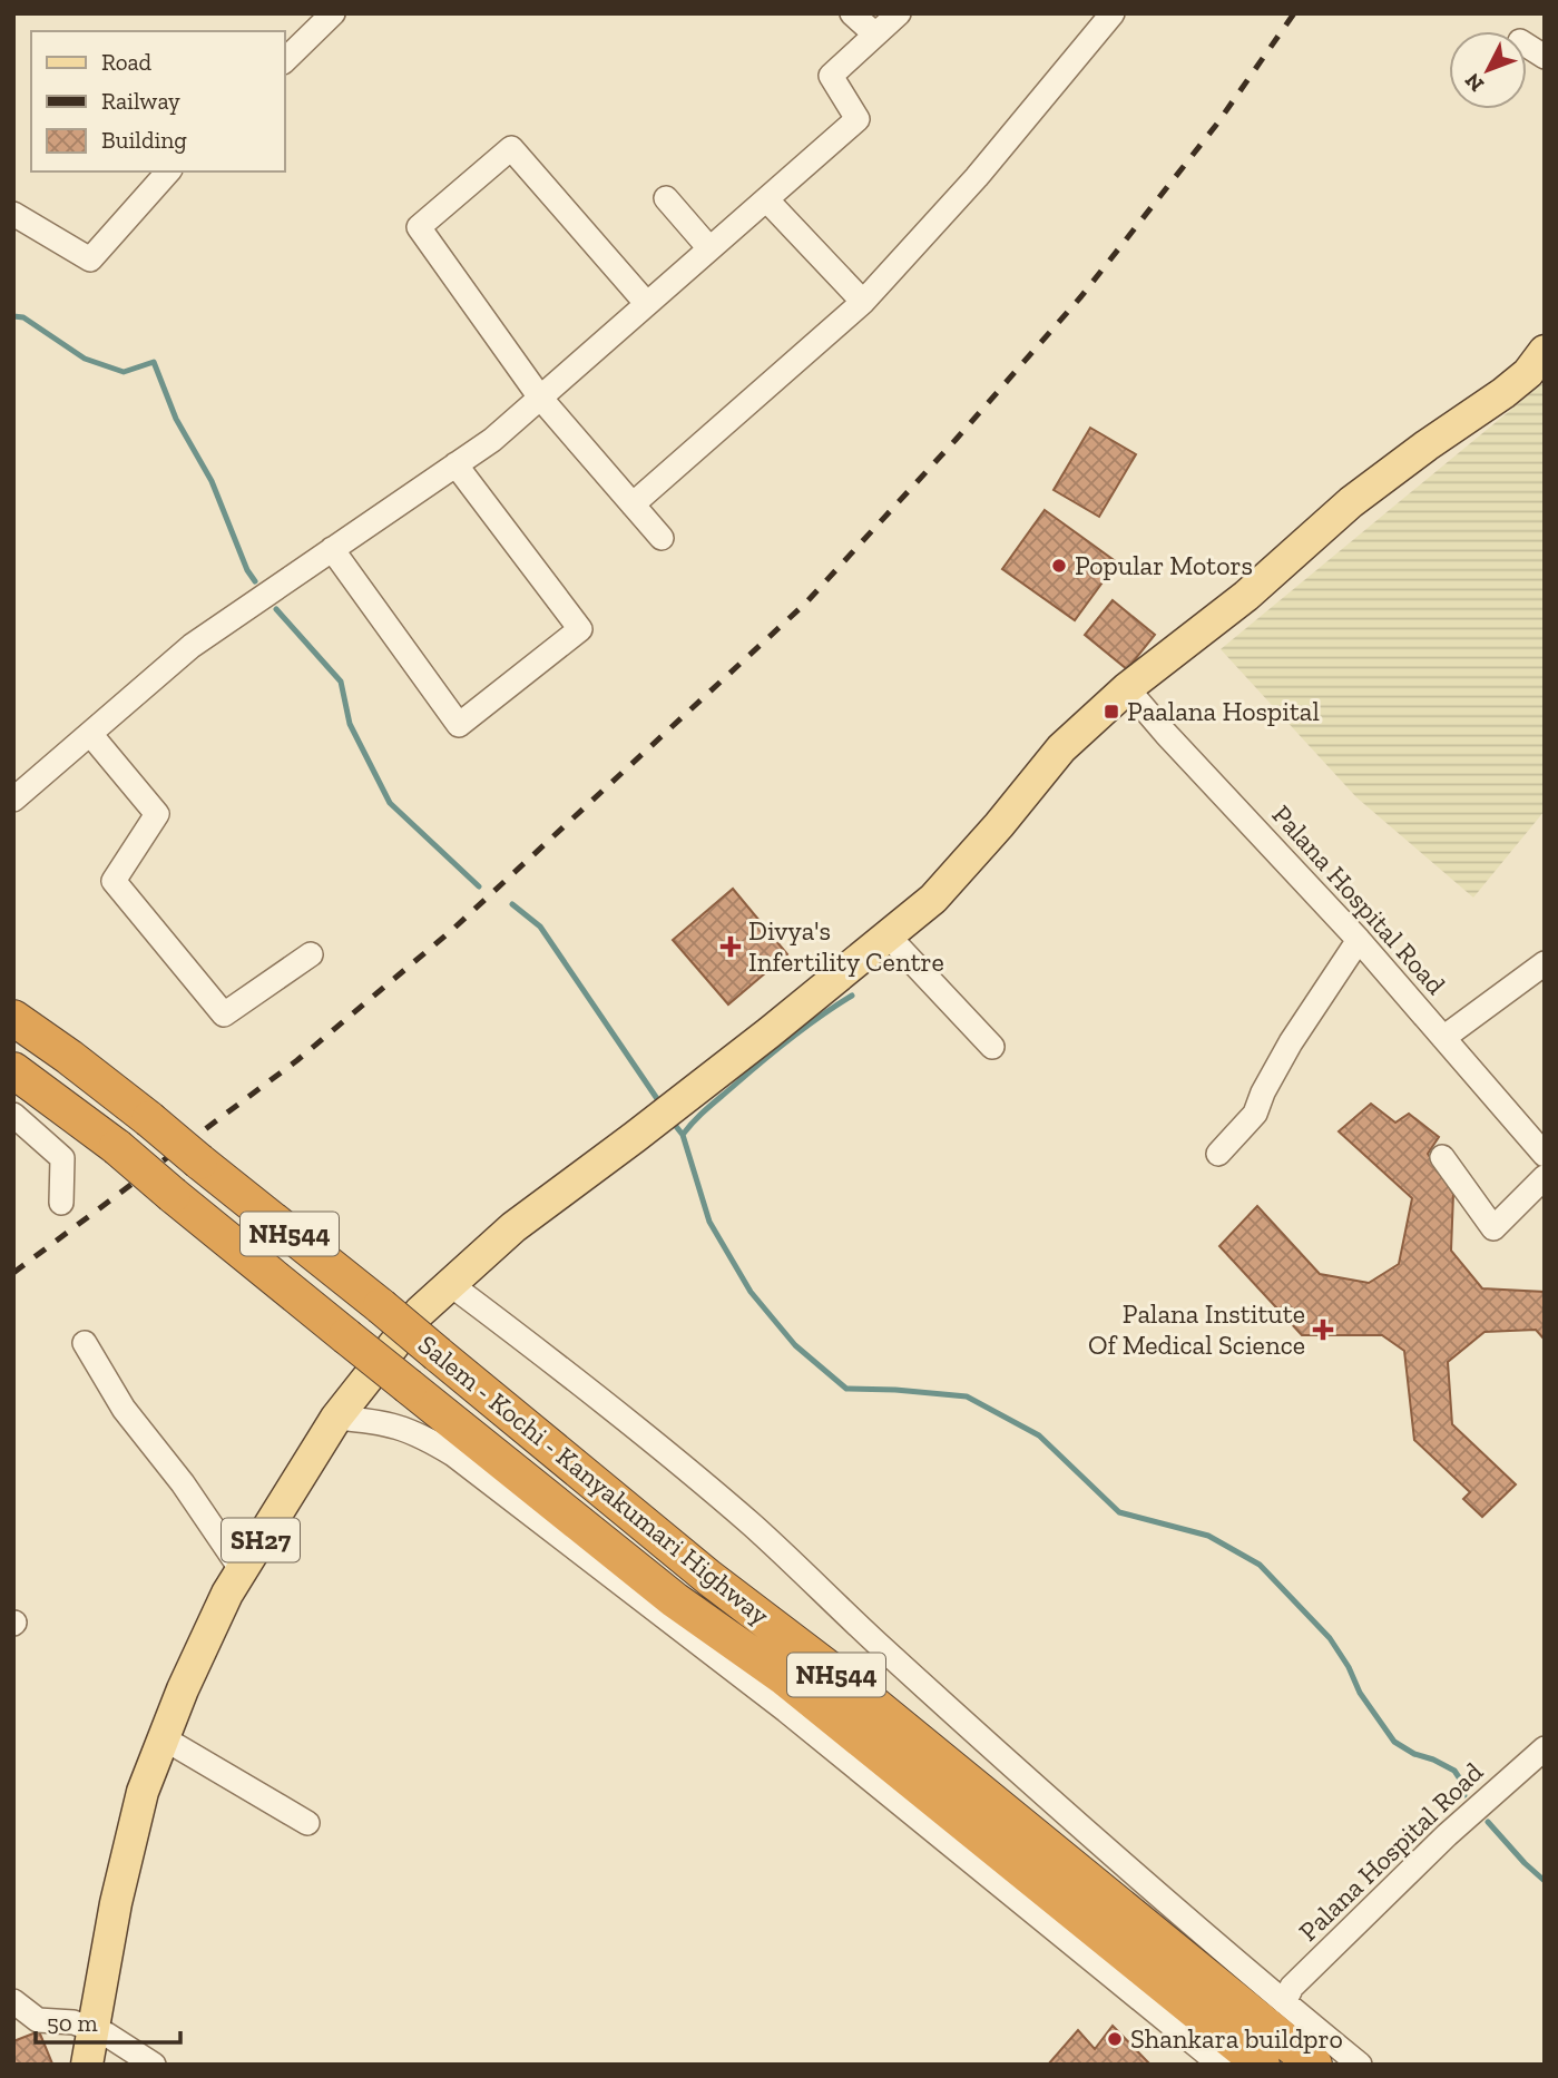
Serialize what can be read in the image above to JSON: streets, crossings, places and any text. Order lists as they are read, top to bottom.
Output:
{
  "streets": {
    "highway": ["NH544", "Salem - Kochi - Kanyakumari Highway"],
    "main road": ["SH27"],
    "street": ["Palana Hospital Road"]
  },
  "crossings": [
    ["Palana Hospital Road", "SH27"]
  ],
  "places": {
    "other": ["Popular Motors", "Shankara buildpro"],
    "transit": ["Paalana Hospital"],
    "health": ["Divya's Infertility Centre", "Palana Institute Of Medical Science"]
  },
  "legend": ["Road", "Railway", "Building"],
  "scale_bar": "50 m",
  "north": "bottom left"
}
